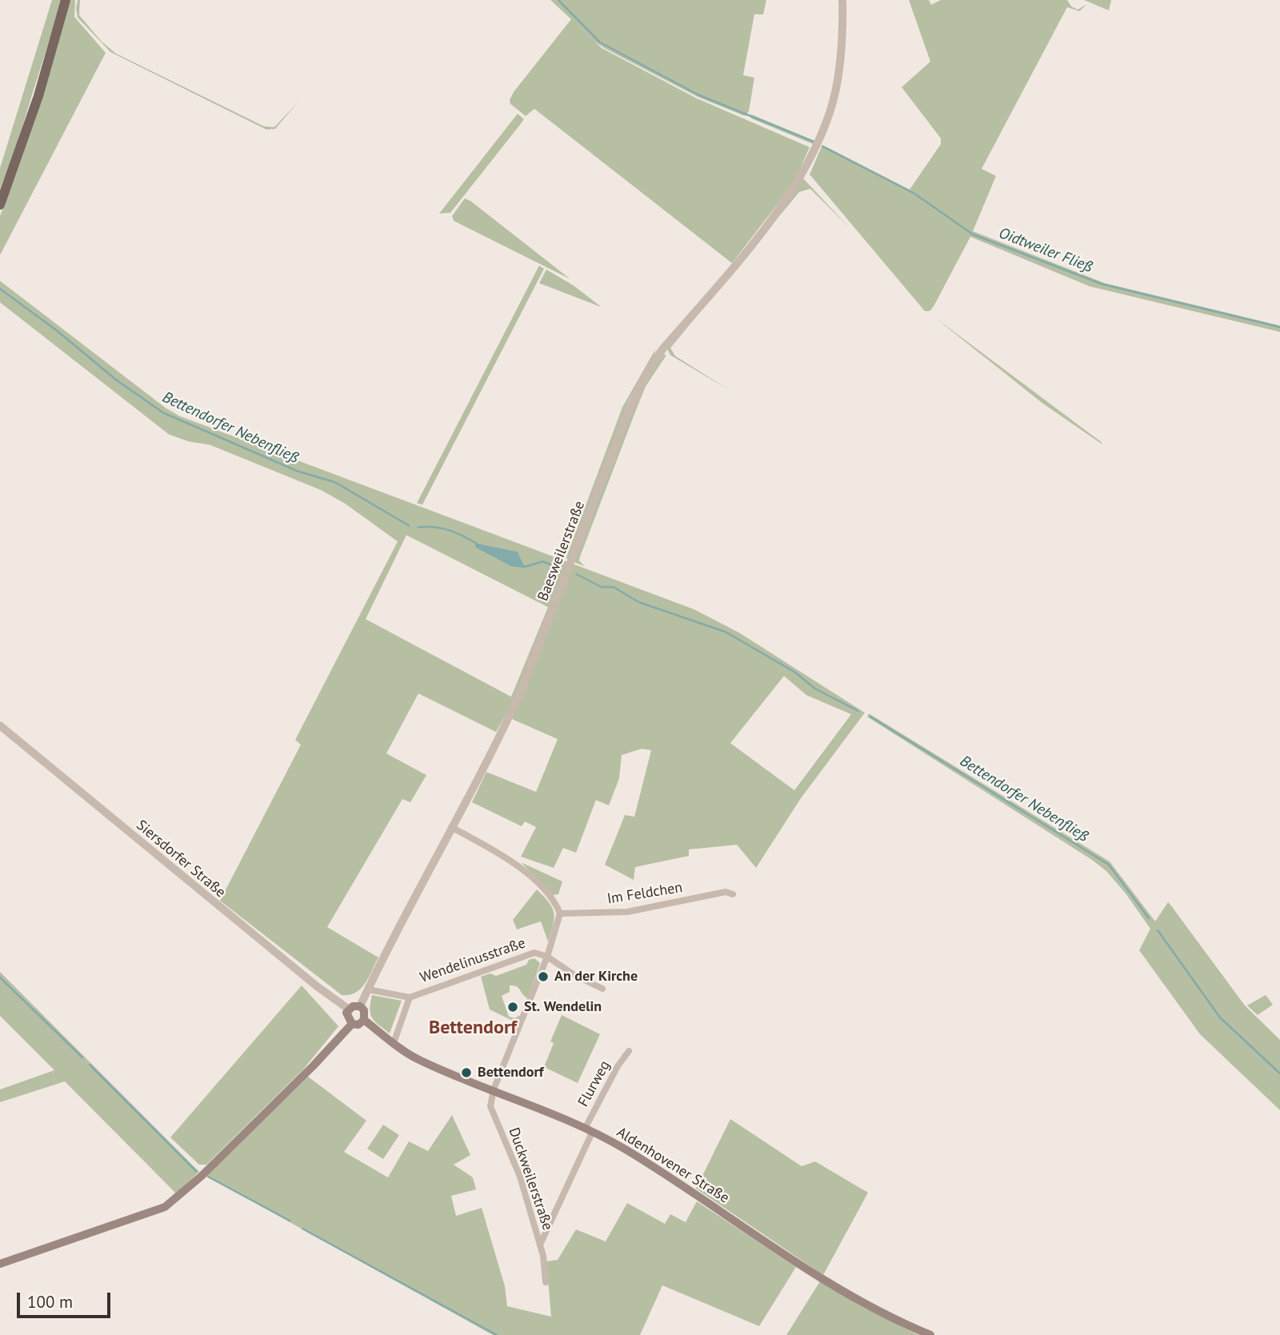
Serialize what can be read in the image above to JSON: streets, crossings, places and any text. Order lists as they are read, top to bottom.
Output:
{
  "streets": {
    "main road": ["Aldenhovener Straße"],
    "street": [
      "Baesweilerstraße",
      "Siersdorfer Straße",
      "Im Feldchen",
      "Wendelinusstraße",
      "Flurweg",
      "Duckweilerstraße"
    ]
  },
  "crossings": [
    ["Baesweilerstraße", "Siersdorfer Straße"],
    ["Baesweilerstraße", "Aldenhovener Straße"],
    ["Siersdorfer Straße", "Aldenhovener Straße"],
    ["Flurweg", "Aldenhovener Straße"],
    ["Flurweg", "Duckweilerstraße"],
    ["Aldenhovener Straße", "Duckweilerstraße"]
  ],
  "districts": ["Bettendorf"],
  "water": ["Oidtweiler Fließ", "Bettendorfer Nebenfließ"],
  "places": ["An der Kirche", "St. Wendelin", "Bettendorf"],
  "scale_bar": "100 m"
}
